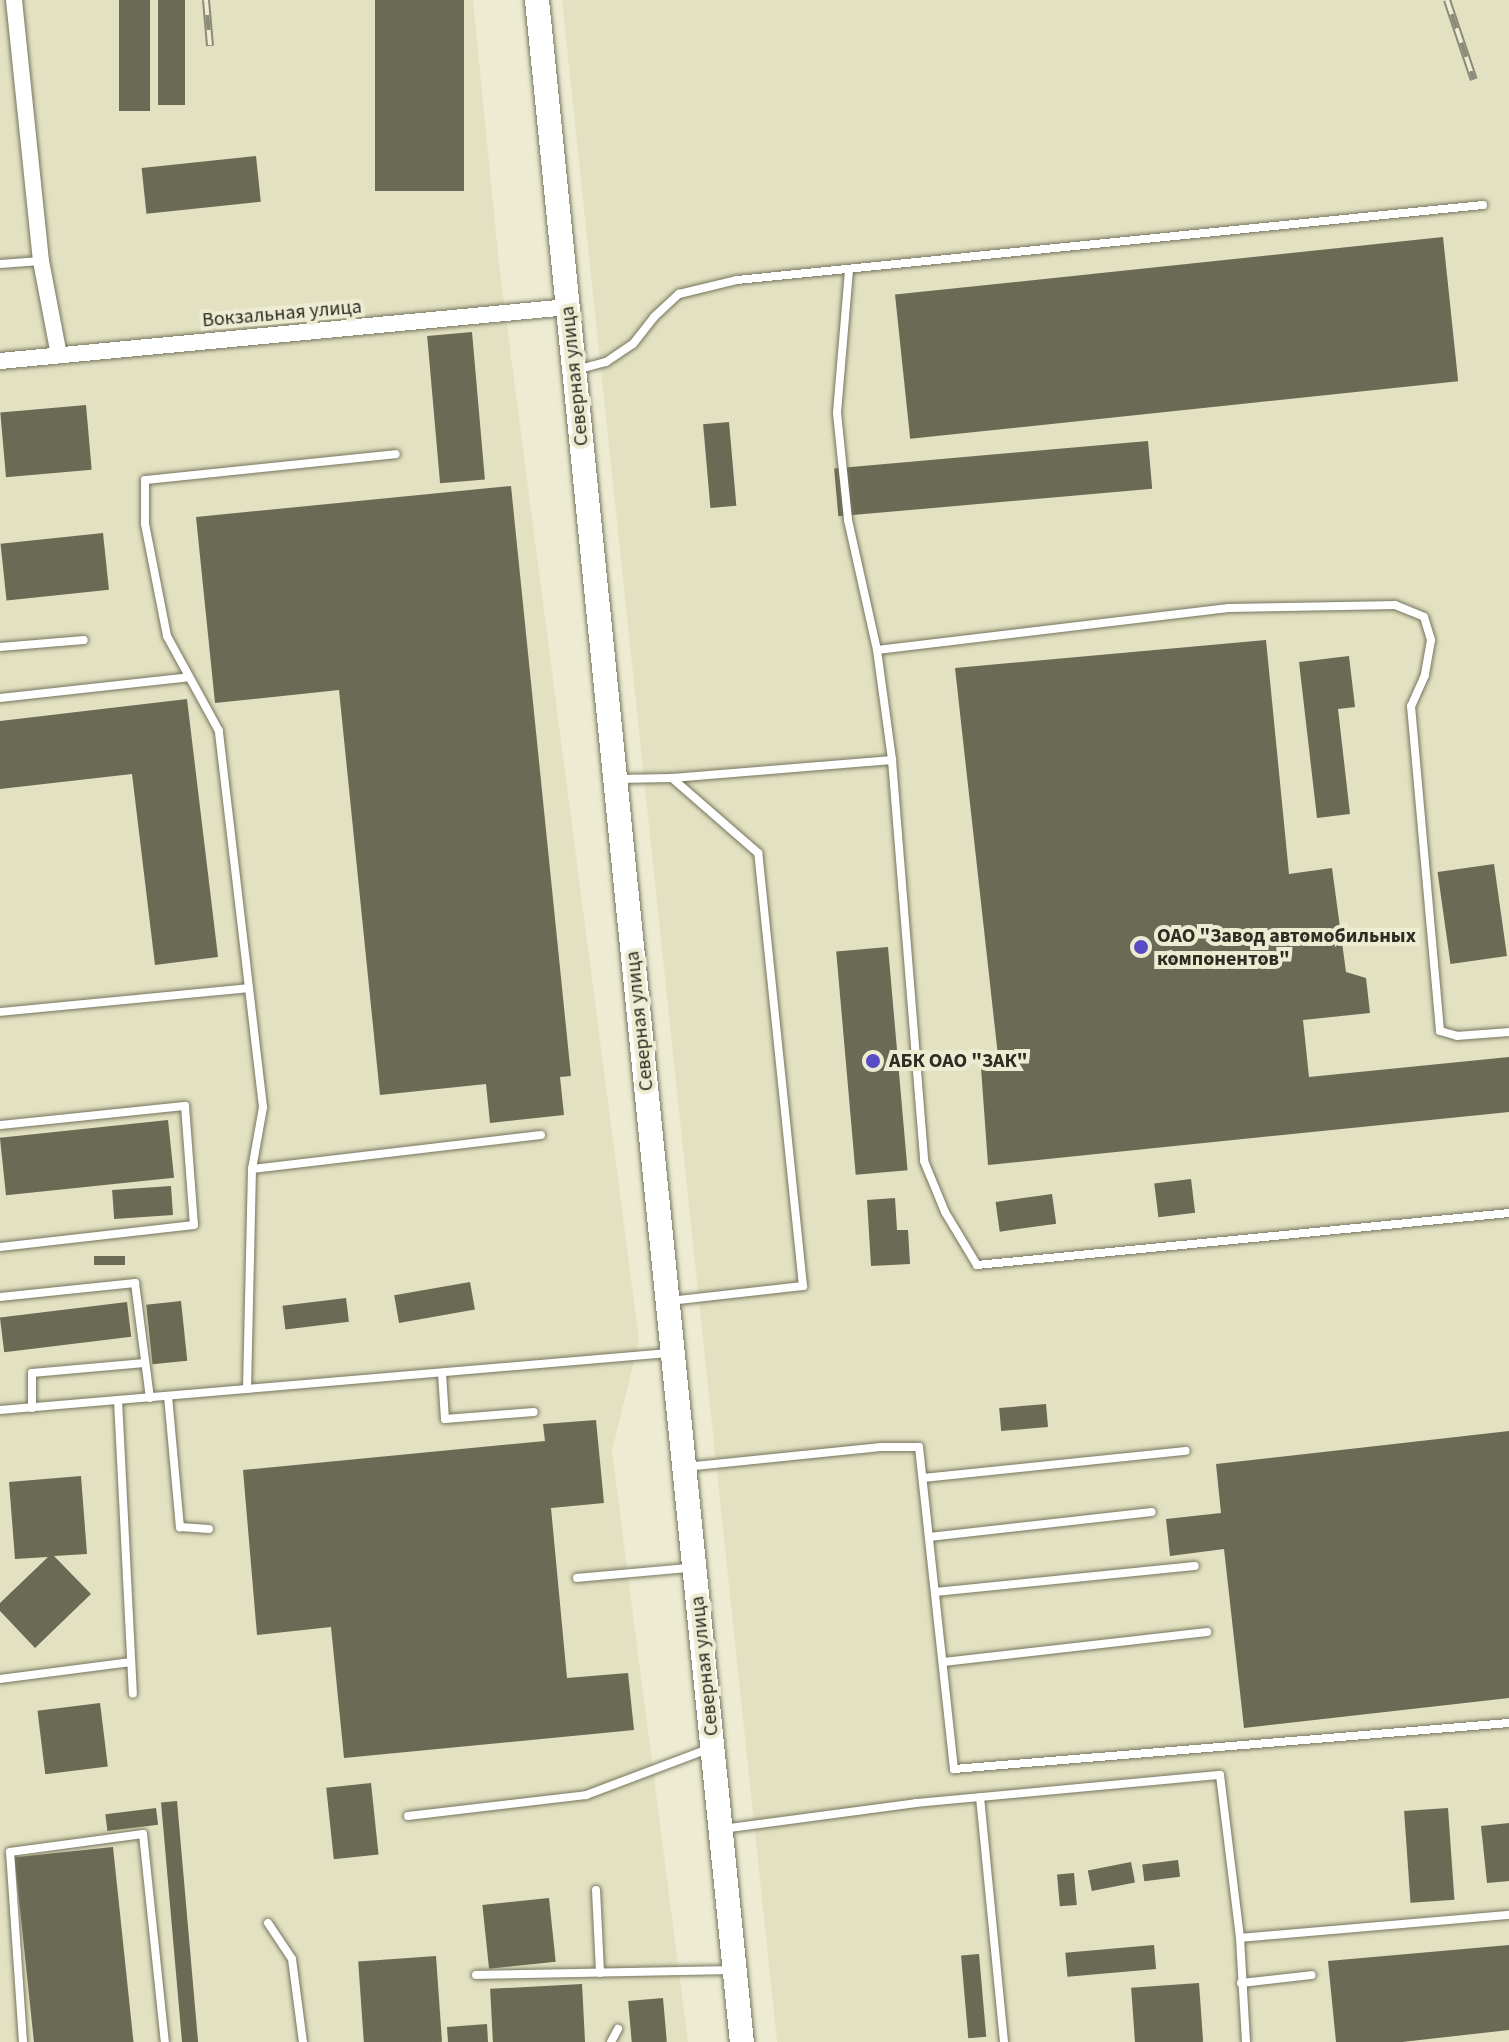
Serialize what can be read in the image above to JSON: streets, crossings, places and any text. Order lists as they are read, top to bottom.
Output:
{
  "streets": {
    "main road": ["Северная улица"],
    "street": ["Вокзальная улица"]
  },
  "crossings": [
    ["Вокзальная улица", "Северная улица"]
  ],
  "places": ["ОАО \"Завод автомобильных компонентов\"", "АБК ОАО \"ЗАК\""]
}
